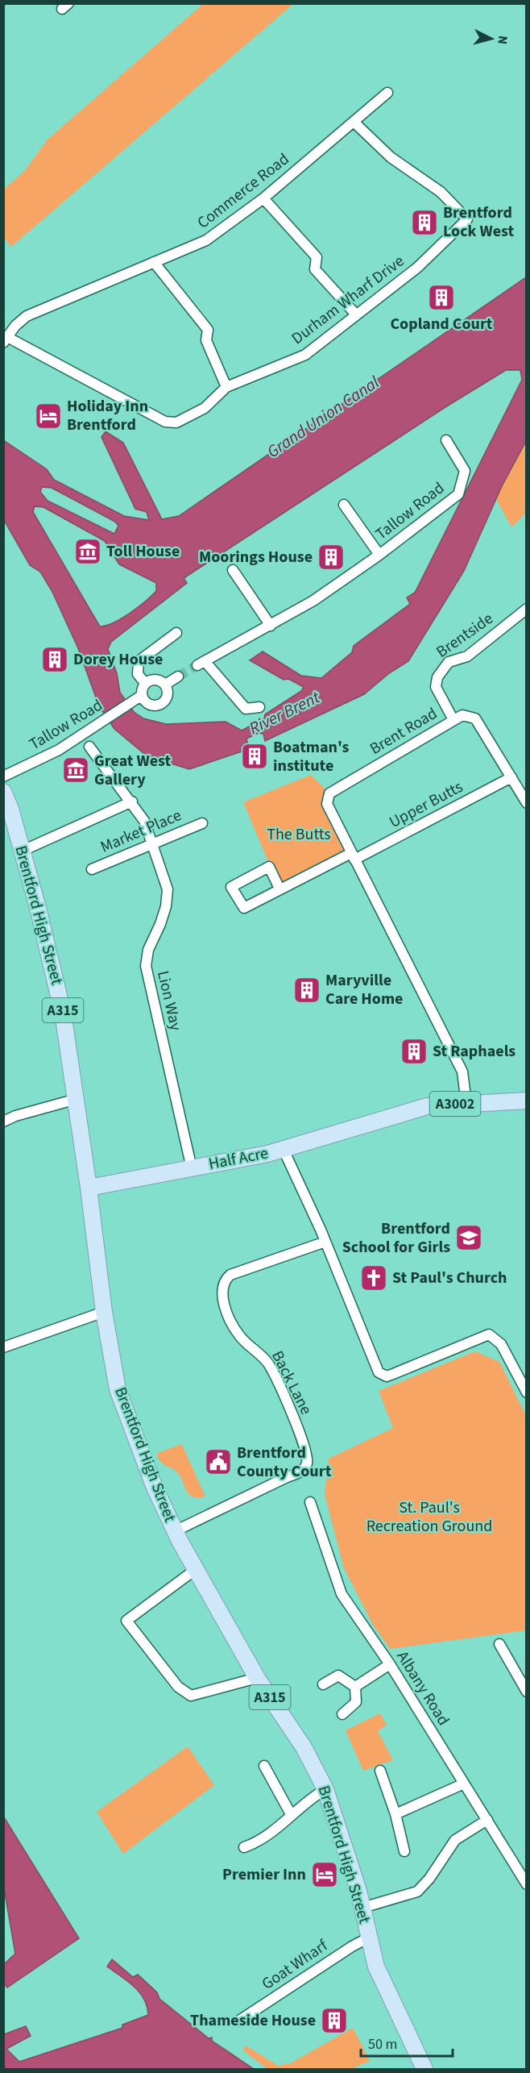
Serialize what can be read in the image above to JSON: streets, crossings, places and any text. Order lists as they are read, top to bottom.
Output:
{
  "streets": {
    "main road": [
      "Brentford High Street",
      "A315",
      "A3002",
      "Half Acre"
    ],
    "street": [
      "Commerce Road",
      "Durham Wharf Drive",
      "Tallow Road",
      "Brentside",
      "Brent Road",
      "Upper Butts",
      "Market Place",
      "Lion Way",
      "Back Lane",
      "Albany Road",
      "Goat Wharf"
    ]
  },
  "crossings": [
    ["Commerce Road", "Durham Wharf Drive"],
    ["Brentside", "Brent Road"],
    ["Brent Road", "Upper Butts"],
    ["Market Place", "Brentford High Street"],
    ["Market Place", "Lion Way"],
    ["Brentford High Street", "Half Acre"],
    ["Brentford High Street", "Back Lane"],
    ["Brentford High Street", "Goat Wharf"],
    ["Lion Way", "Half Acre"],
    ["A3002", "Half Acre"]
  ],
  "water": ["Grand Union Canal", "River Brent"],
  "parks": ["The Butts", "St. Paul's Recreation Ground"],
  "places": {
    "building": [
      "Brentford Lock West",
      "Copland Court",
      "Moorings House",
      "Dorey House",
      "Boatman's institute",
      "Maryville Care Home",
      "St Raphaels",
      "Thameside House"
    ],
    "hotel": ["Holiday Inn Brentford", "Premier Inn"],
    "museum": ["Toll House", "Great West Gallery"],
    "school or university": ["Brentford School for Girls"],
    "church": ["St Paul's Church"],
    "public building": ["Brentford County Court"]
  },
  "scale_bar": "50 m",
  "north": "right"
}
